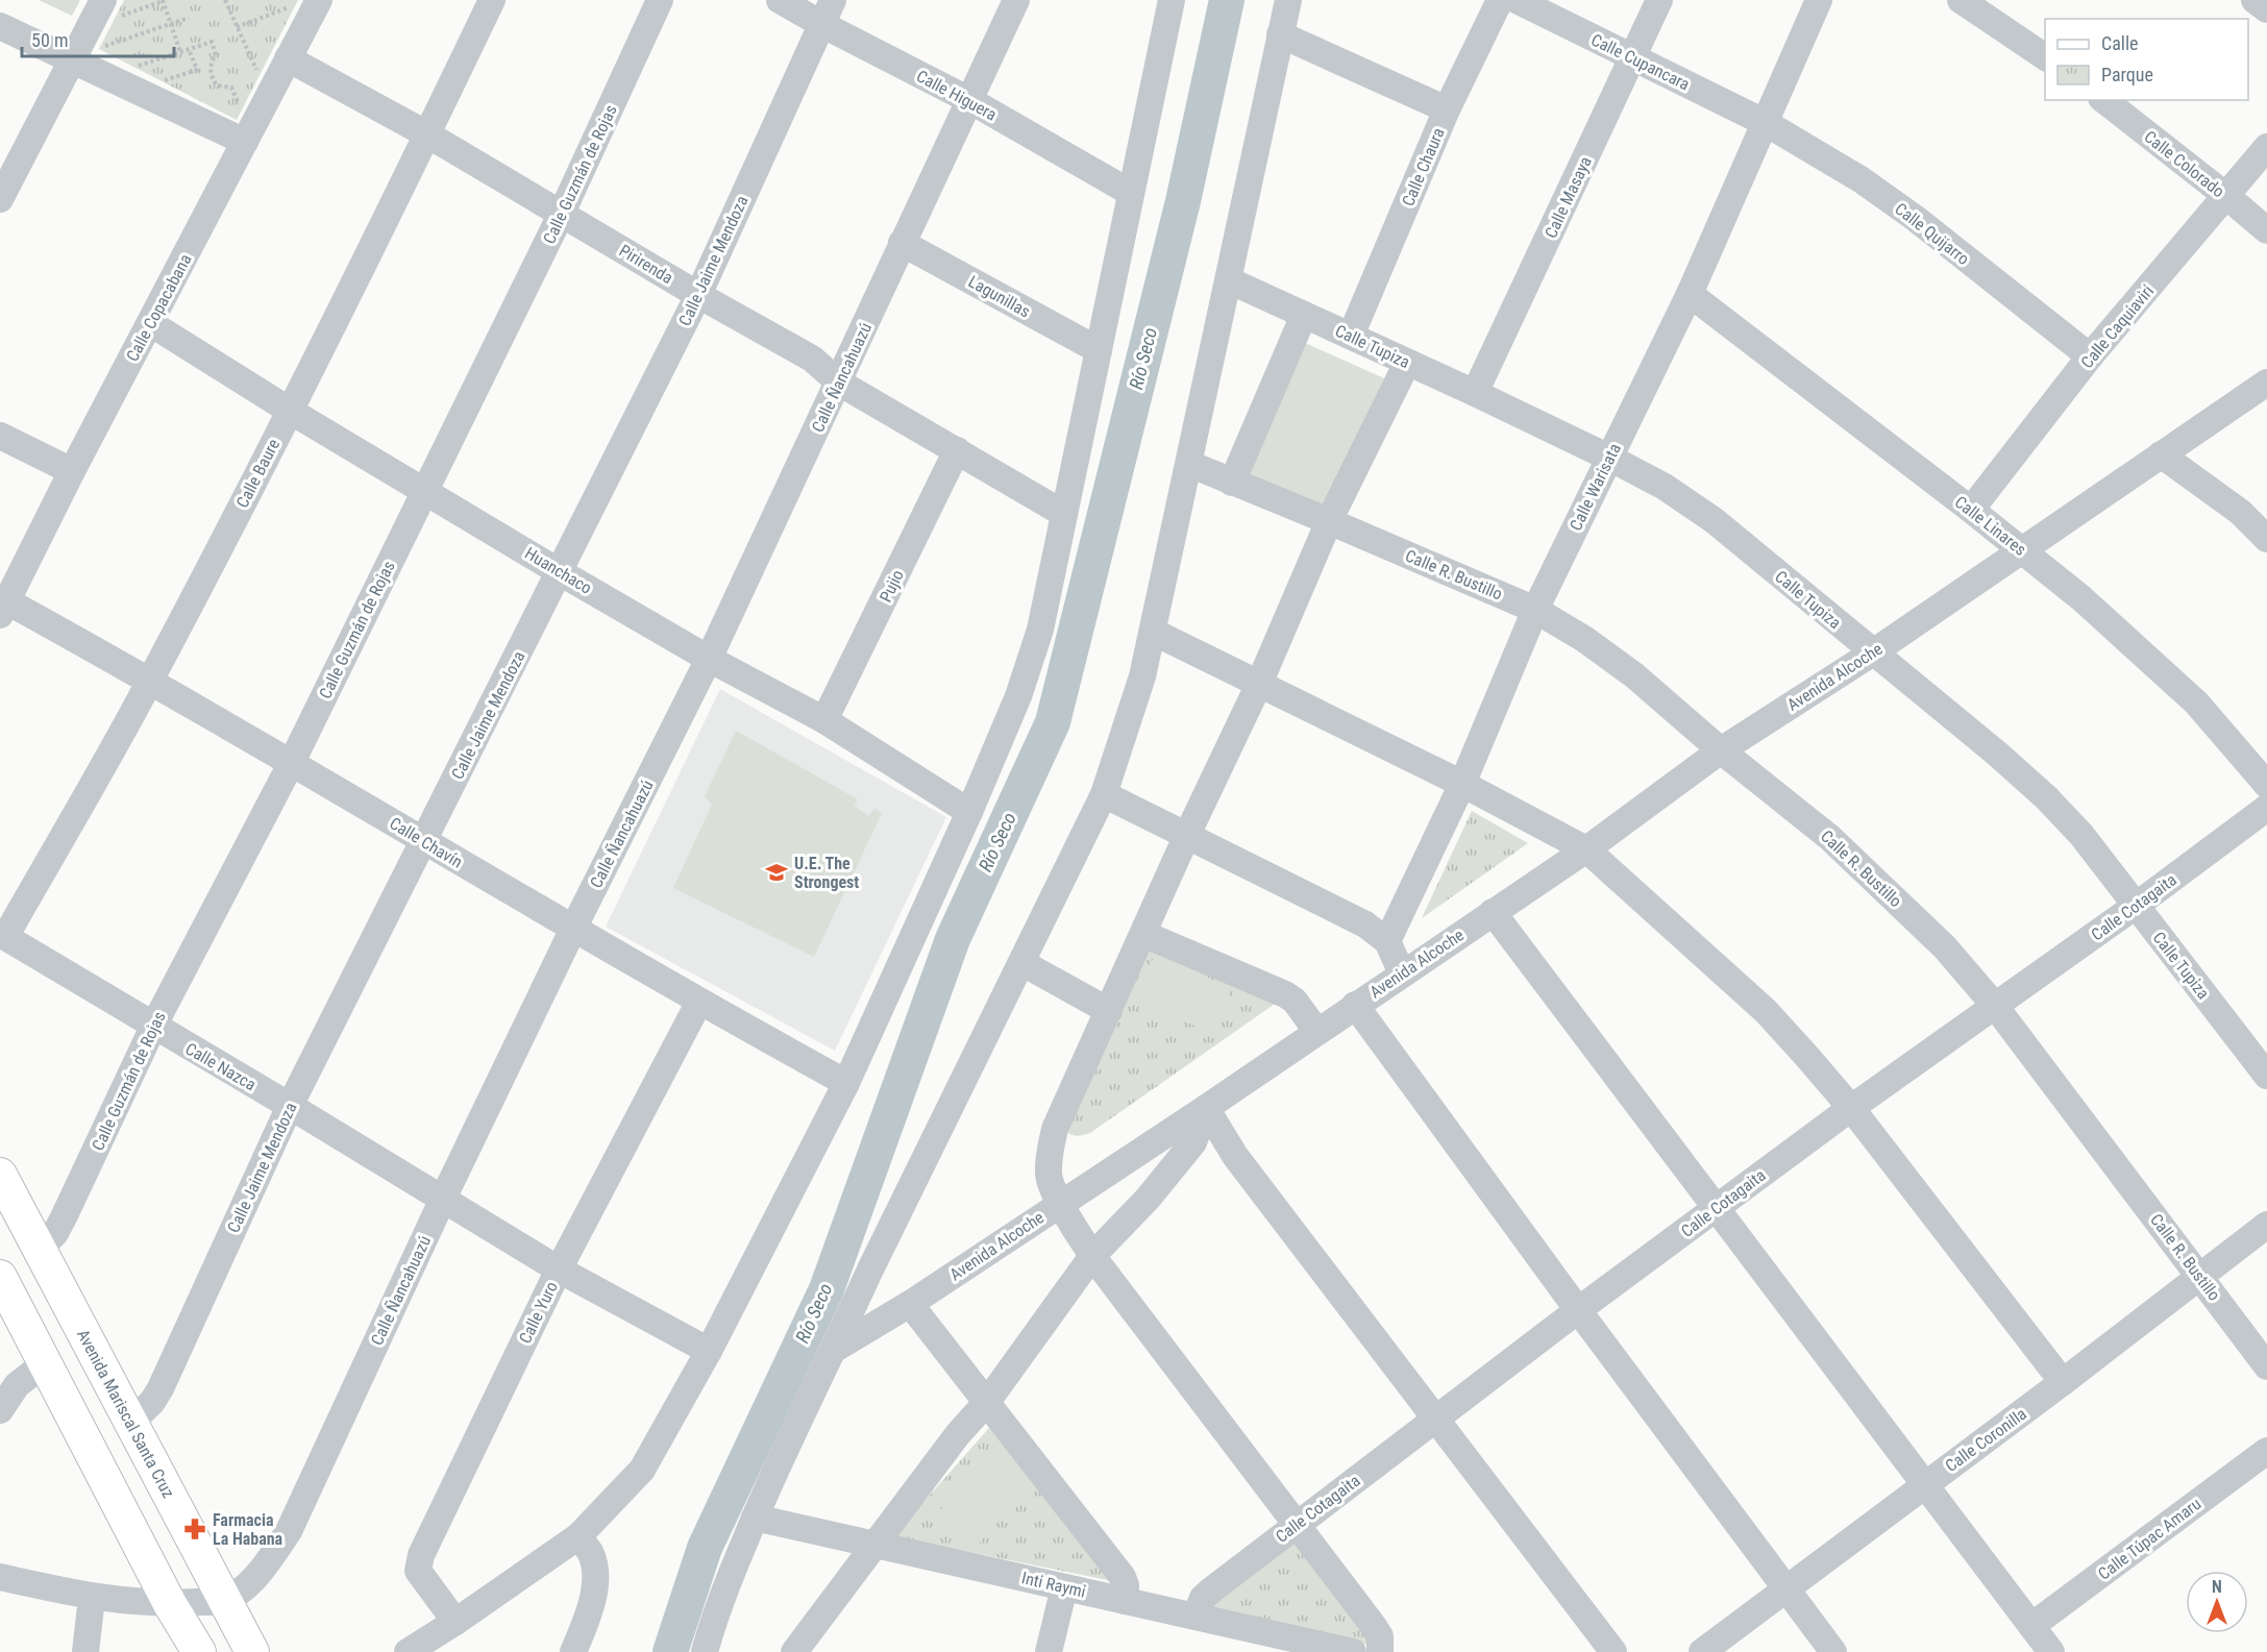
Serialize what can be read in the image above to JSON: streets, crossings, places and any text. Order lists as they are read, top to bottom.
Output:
{
  "streets": {
    "main road": ["Avenida Mariscal Santa Cruz"],
    "street": [
      "Calle Cupancara",
      "Calle Higuera",
      "Calle Colorado",
      "Calle Chaura",
      "Calle Guzmán de Rojas",
      "Calle Masaya",
      "Calle Quijarro",
      "Calle Jaime Mendoza",
      "Pirirenda",
      "Lagunillas",
      "Calle Copacabana",
      "Calle Caquiaviri",
      "Calle Tupiza",
      "Calle Ñancahuazú",
      "Calle Baure",
      "Calle Warisata",
      "Calle Linares",
      "Huanchaco",
      "Calle R. Bustillo",
      "Pujio",
      "Avenida Alcoche",
      "Calle Chavín",
      "Calle Cotagaita",
      "Calle Nazca",
      "Calle Yuro",
      "Calle Coronilla",
      "Calle Túpac Amaru",
      "Inti Raymi"
    ]
  },
  "crossings": [
    ["Calle Cupancara", "Calle Masaya"],
    ["Calle Cupancara", "Calle Quijarro"],
    ["Calle Cupancara", "Calle Warisata"],
    ["Calle Higuera", "Calle Jaime Mendoza"],
    ["Calle Higuera", "Calle Ñancahuazú"],
    ["Calle Colorado", "Calle Caquiaviri"],
    ["Calle Chaura", "Calle Tupiza"],
    ["Calle Guzmán de Rojas", "Pirirenda"],
    ["Calle Guzmán de Rojas", "Huanchaco"],
    ["Calle Guzmán de Rojas", "Calle Chavín"],
    ["Calle Guzmán de Rojas", "Calle Nazca"],
    ["Calle Guzmán de Rojas", "Avenida Mariscal Santa Cruz"],
    ["Calle Masaya", "Calle Tupiza"],
    ["Calle Quijarro", "Calle Caquiaviri"],
    ["Calle Quijarro", "Calle Warisata"],
    ["Calle Jaime Mendoza", "Pirirenda"],
    ["Calle Jaime Mendoza", "Huanchaco"],
    ["Calle Jaime Mendoza", "Calle Chavín"],
    ["Calle Jaime Mendoza", "Calle Nazca"],
    ["Calle Jaime Mendoza", "Avenida Mariscal Santa Cruz"],
    ["Pirirenda", "Calle Copacabana"],
    ["Pirirenda", "Calle Ñancahuazú"],
    ["Pirirenda", "Calle Baure"],
    ["Pirirenda", "Pujio"],
    ["Lagunillas", "Calle Ñancahuazú"],
    ["Calle Copacabana", "Huanchaco"],
    ["Calle Copacabana", "Calle Chavín"],
    ["Calle Caquiaviri", "Calle Linares"],
    ["Calle Tupiza", "Calle Warisata"],
    ["Calle Tupiza", "Avenida Alcoche"],
    ["Calle Tupiza", "Calle Cotagaita"],
    ["Calle Ñancahuazú", "Huanchaco"],
    ["Calle Ñancahuazú", "Calle Chavín"],
    ["Calle Ñancahuazú", "Calle Nazca"],
    ["Calle Ñancahuazú", "Avenida Mariscal Santa Cruz"],
    ["Calle Baure", "Huanchaco"],
    ["Calle Baure", "Calle Chavín"],
    ["Calle Baure", "Calle Nazca"],
    ["Calle Warisata", "Calle Linares"],
    ["Calle Warisata", "Calle R. Bustillo"],
    ["Calle Linares", "Avenida Alcoche"],
    ["Huanchaco", "Pujio"],
    ["Calle R. Bustillo", "Avenida Alcoche"],
    ["Calle R. Bustillo", "Calle Cotagaita"],
    ["Calle R. Bustillo", "Calle Coronilla"],
    ["Calle Chavín", "Calle Yuro"],
    ["Calle Cotagaita", "Inti Raymi"],
    ["Calle Nazca", "Calle Yuro"]
  ],
  "water": ["Río Seco"],
  "places": {
    "school or university": ["U.E. The Strongest"],
    "pharmacy": ["Farmacia La Habana"]
  },
  "legend": ["Calle", "Parque"],
  "scale_bar": "50 m",
  "north": "top"
}
